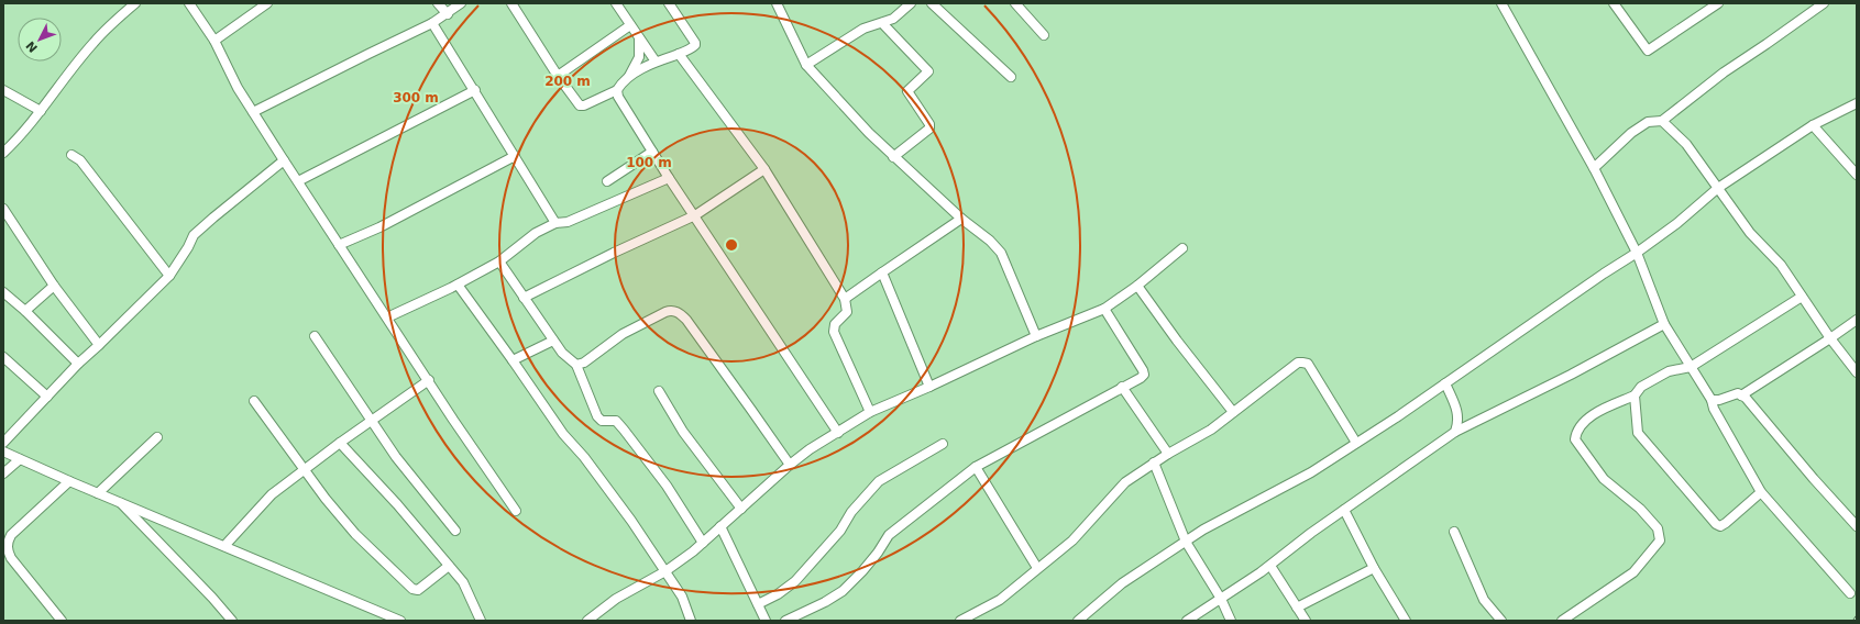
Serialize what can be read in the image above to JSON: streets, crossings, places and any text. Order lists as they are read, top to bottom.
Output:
{
  "north": "bottom left",
  "rings": ["200 m", "300 m", "100 m"]
}
